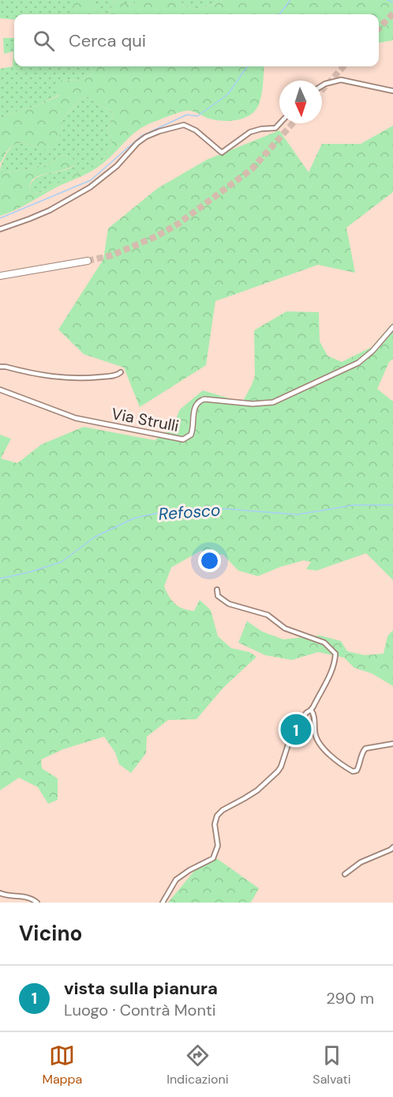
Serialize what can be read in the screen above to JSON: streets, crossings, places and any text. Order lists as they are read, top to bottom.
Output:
{
  "streets": {
    "street": ["Via Strulli"]
  },
  "water": ["Refosco"],
  "north": "bottom",
  "page": {
    "search": "Cerca qui",
    "pins": "1",
    "heading": "Vicino",
    "list": [
      {
        "mark": "1",
        "name": "vista sulla pianura",
        "note": "Luogo · Contrà Monti",
        "value": "290 m"
      }
    ],
    "nav": ["Mappa", "Indicazioni", "Salvati"]
  }
}
